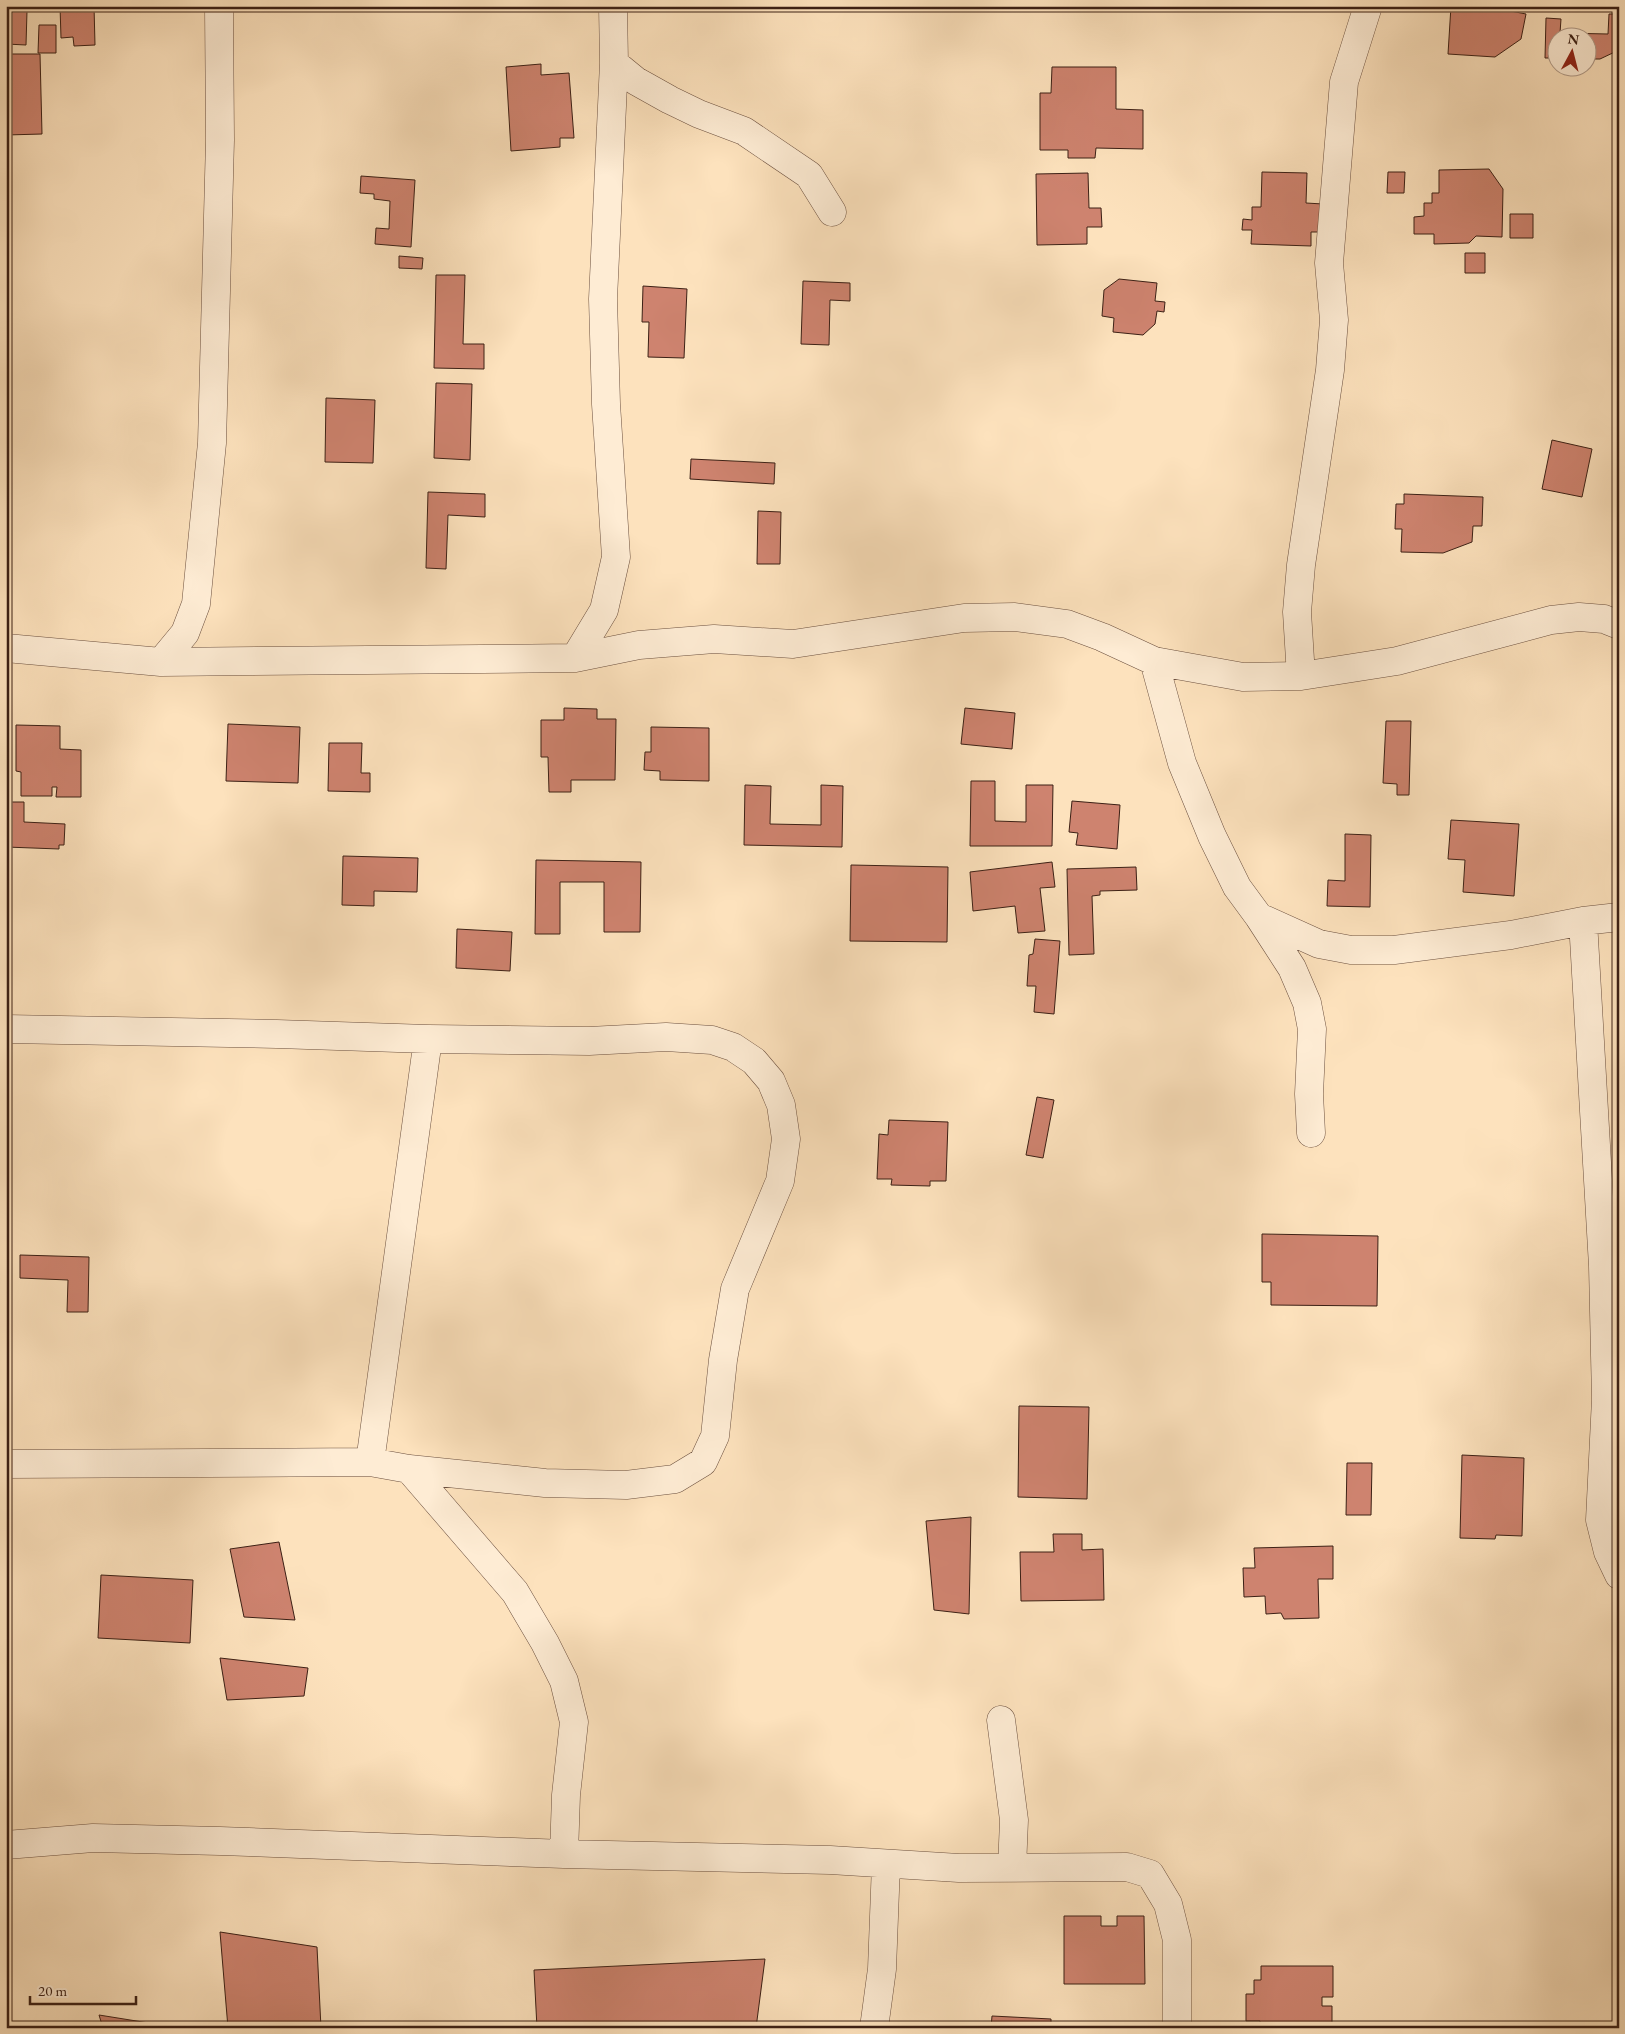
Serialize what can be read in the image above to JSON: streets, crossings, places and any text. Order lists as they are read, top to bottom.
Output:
{
  "scale_bar": "20 m",
  "north": "top"
}
